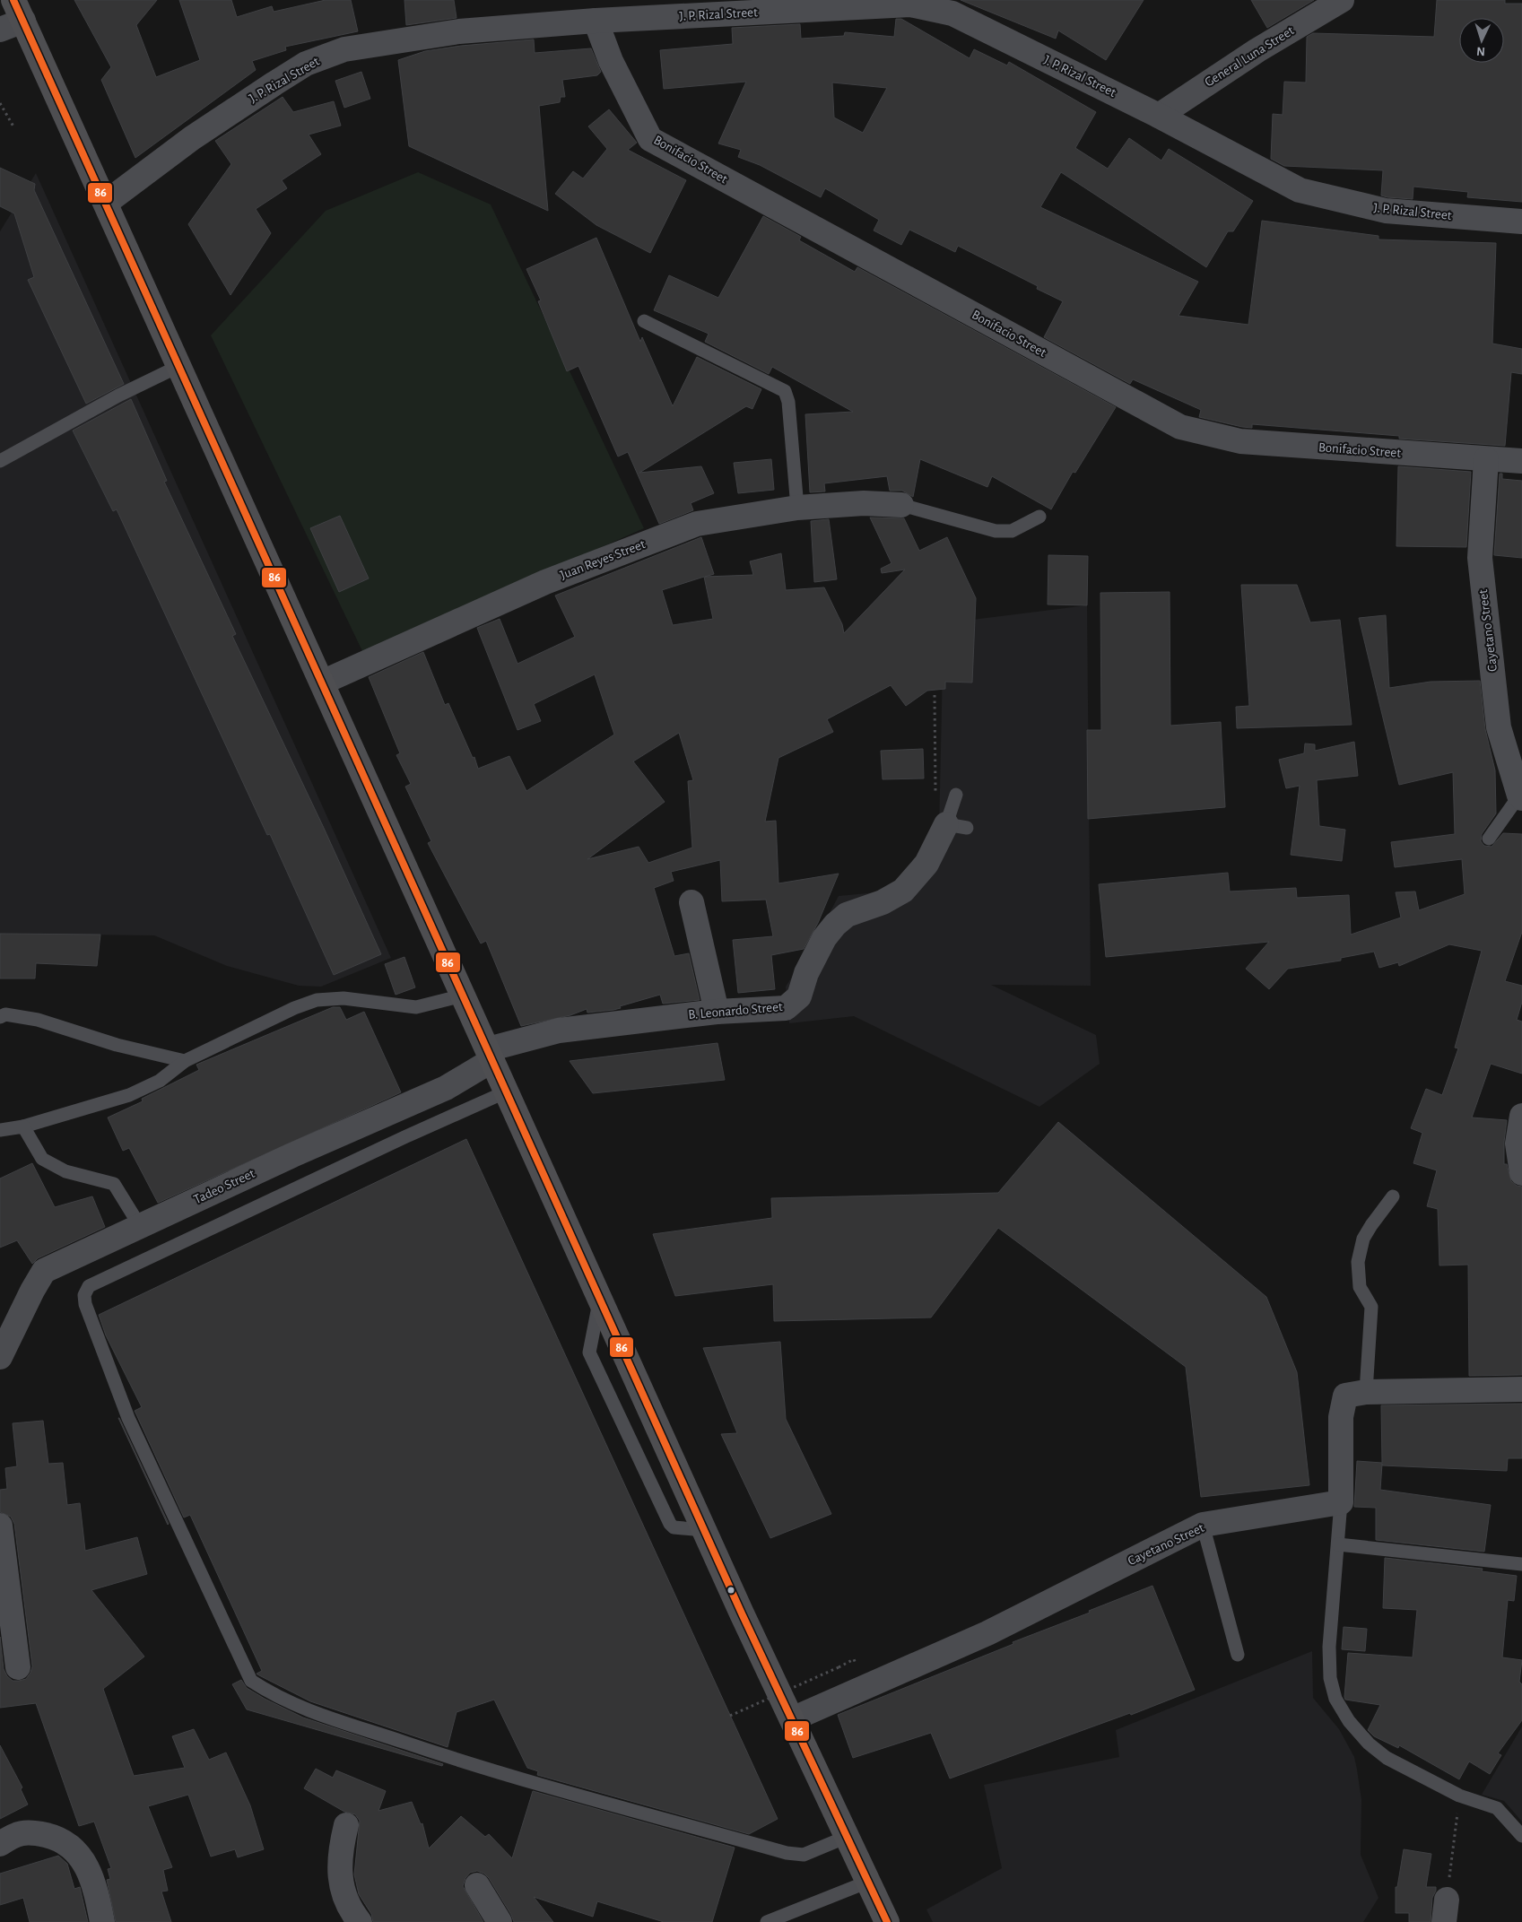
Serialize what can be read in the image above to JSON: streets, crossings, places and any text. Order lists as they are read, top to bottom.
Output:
{
  "streets": {
    "street": [
      "J. P. Rizal Street",
      "General Luna Street",
      "Bonifacio Street",
      "Juan Reyes Street",
      "Cayetano Street",
      "B. Leonardo Street",
      "Tadeo Street"
    ]
  },
  "crossings": [
    ["J. P. Rizal Street", "General Luna Street"],
    ["J. P. Rizal Street", "Bonifacio Street"],
    ["Bonifacio Street", "Cayetano Street"],
    ["B. Leonardo Street", "Tadeo Street"]
  ],
  "lines": ["transit line 86"],
  "north": "bottom"
}
